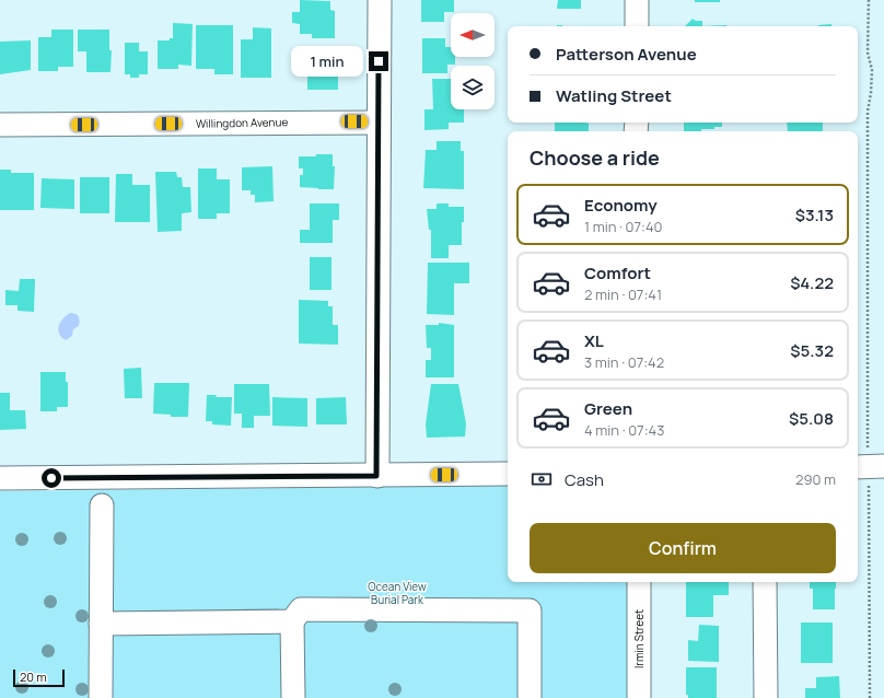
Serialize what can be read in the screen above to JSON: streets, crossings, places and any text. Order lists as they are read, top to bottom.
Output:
{
  "streets": {
    "street": ["Willingdon Avenue", "Irmin Street"]
  },
  "parks": ["Ocean View Burial Park"],
  "scale_bar": "20 m",
  "north": "left",
  "page": {
    "banner": ["Patterson Avenue", "Watling Street"],
    "bubble": "1 min",
    "heading": "Choose a ride",
    "list": [
      {
        "name": "Economy",
        "note": "1 min · 07:40",
        "value": "$3.13"
      },
      {
        "name": "Comfort",
        "note": "2 min · 07:41",
        "value": "$4.22"
      },
      {
        "name": "XL",
        "note": "3 min · 07:42",
        "value": "$5.32"
      },
      {
        "name": "Green",
        "note": "4 min · 07:43",
        "value": "$5.08"
      }
    ],
    "pay": ["Cash", "290 m"],
    "buttons": "Confirm",
    "scale": "20 m"
  }
}
